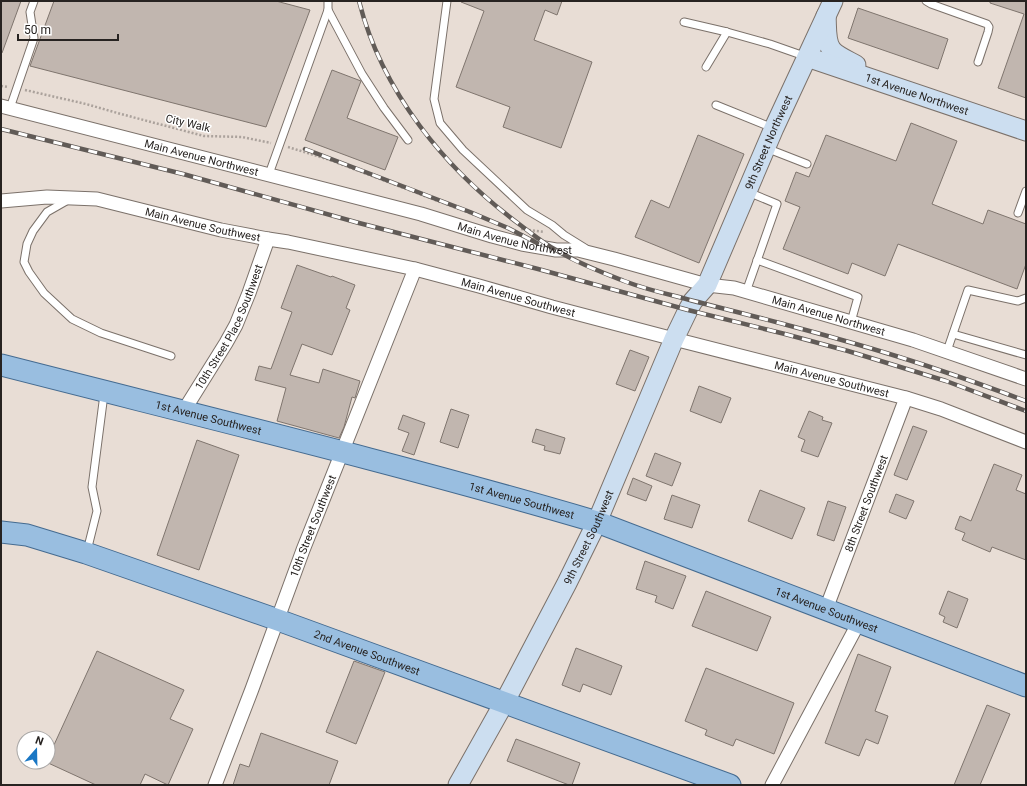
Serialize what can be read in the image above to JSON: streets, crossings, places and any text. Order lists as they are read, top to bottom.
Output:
{
  "streets": {
    "main road": ["1st Avenue Southwest", "2nd Avenue Southwest"],
    "street": [
      "1st Avenue Northwest",
      "9th Street Northwest",
      "Main Avenue Northwest",
      "Main Avenue Southwest",
      "10th Street Place Southwest",
      "8th Street Southwest",
      "10th Street Southwest",
      "9th Street Southwest"
    ],
    "path": ["City Walk"]
  },
  "crossings": [
    ["1st Avenue Northwest", "9th Street Northwest"],
    ["9th Street Northwest", "Main Avenue Northwest"],
    ["9th Street Northwest", "9th Street Southwest"],
    ["Main Avenue Northwest", "9th Street Southwest"],
    ["Main Avenue Southwest", "10th Street Place Southwest"],
    ["Main Avenue Southwest", "8th Street Southwest"],
    ["Main Avenue Southwest", "10th Street Southwest"],
    ["Main Avenue Southwest", "9th Street Southwest"],
    ["10th Street Place Southwest", "1st Avenue Southwest"],
    ["1st Avenue Southwest", "8th Street Southwest"],
    ["1st Avenue Southwest", "10th Street Southwest"],
    ["1st Avenue Southwest", "9th Street Southwest"],
    ["10th Street Southwest", "2nd Avenue Southwest"],
    ["9th Street Southwest", "2nd Avenue Southwest"]
  ],
  "scale_bar": "50 m",
  "north": "top"
}
